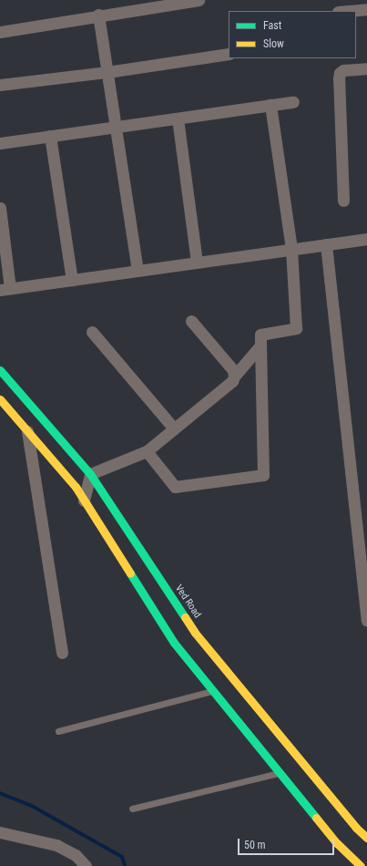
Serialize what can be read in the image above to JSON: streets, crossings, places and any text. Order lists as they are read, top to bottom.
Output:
{
  "streets": {
    "main road": ["Ved Road"]
  },
  "legend": ["Fast", "Slow"],
  "scale_bar": "50 m"
}
